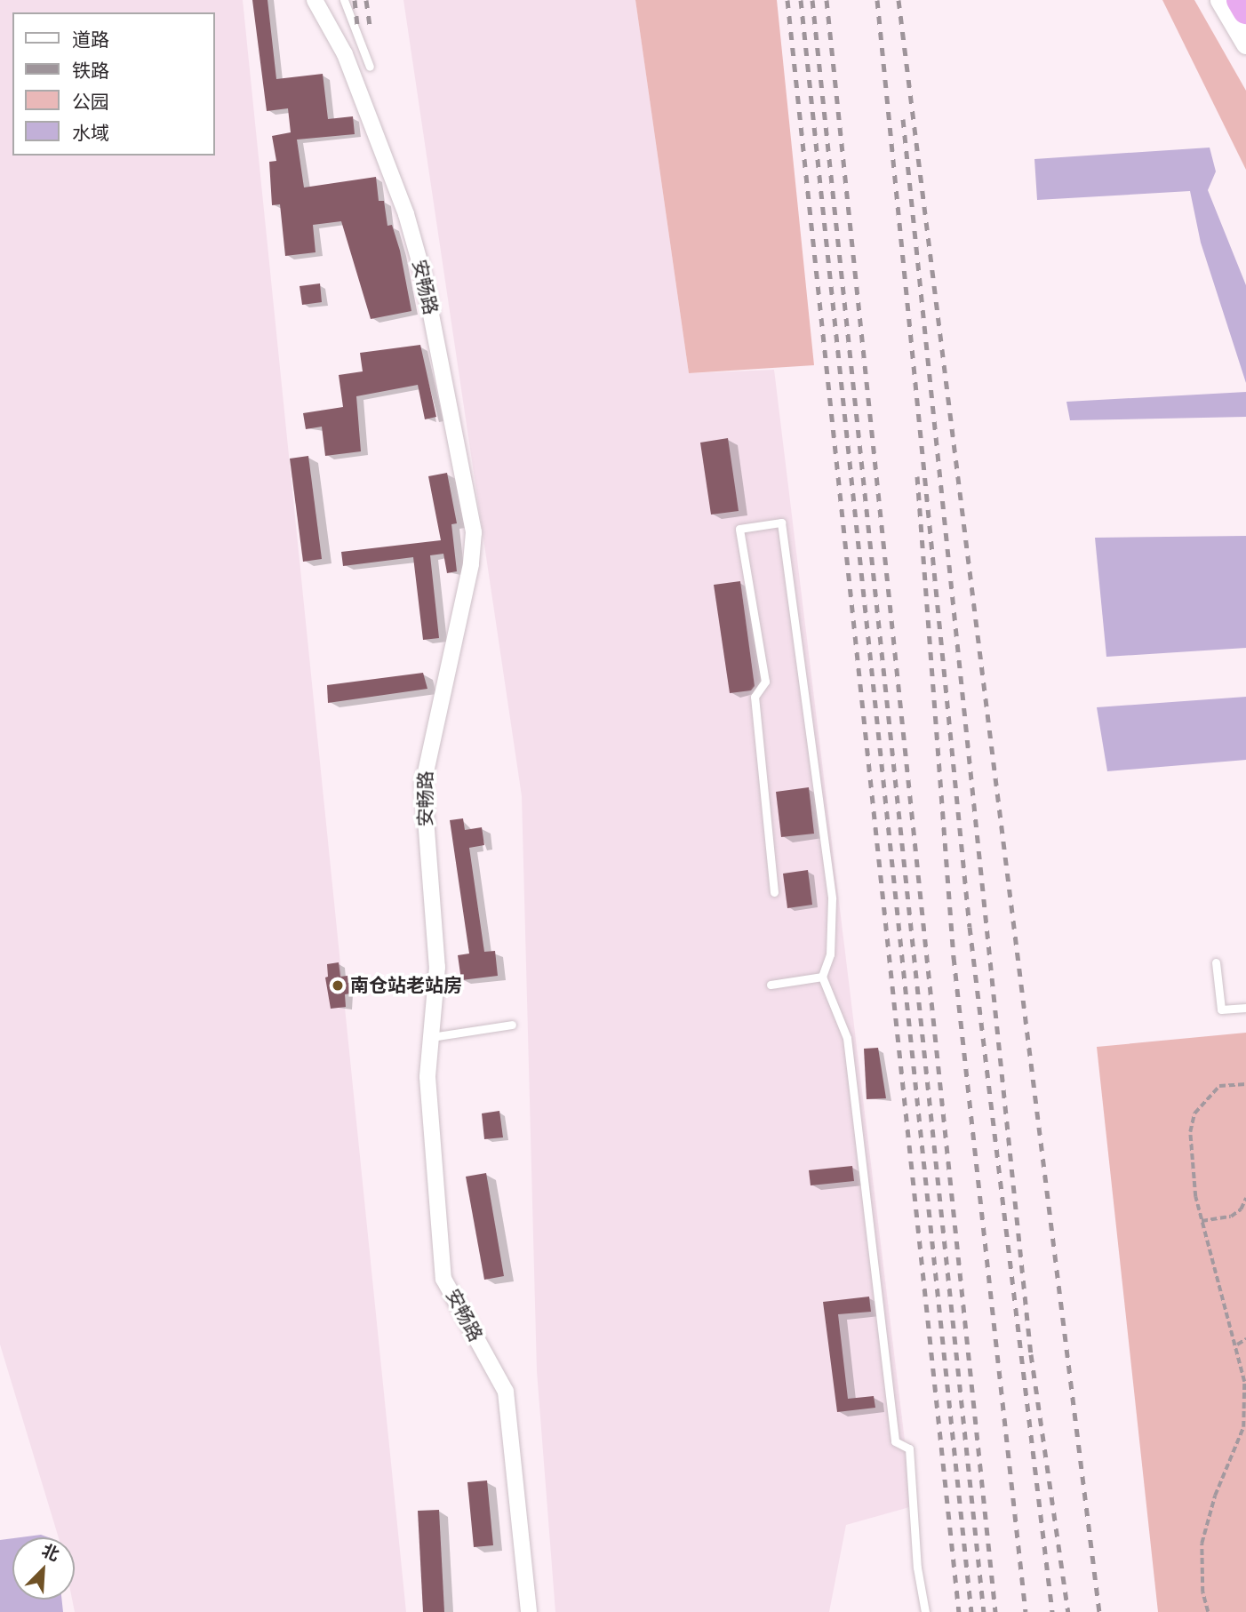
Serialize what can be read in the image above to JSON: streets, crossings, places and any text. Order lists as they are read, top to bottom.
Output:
{
  "streets": {
    "street": ["安畅路"]
  },
  "places": ["南仓站老站房"],
  "legend": [
    "道路",
    "铁路",
    "公园",
    "水域"
  ],
  "north": "top right"
}
